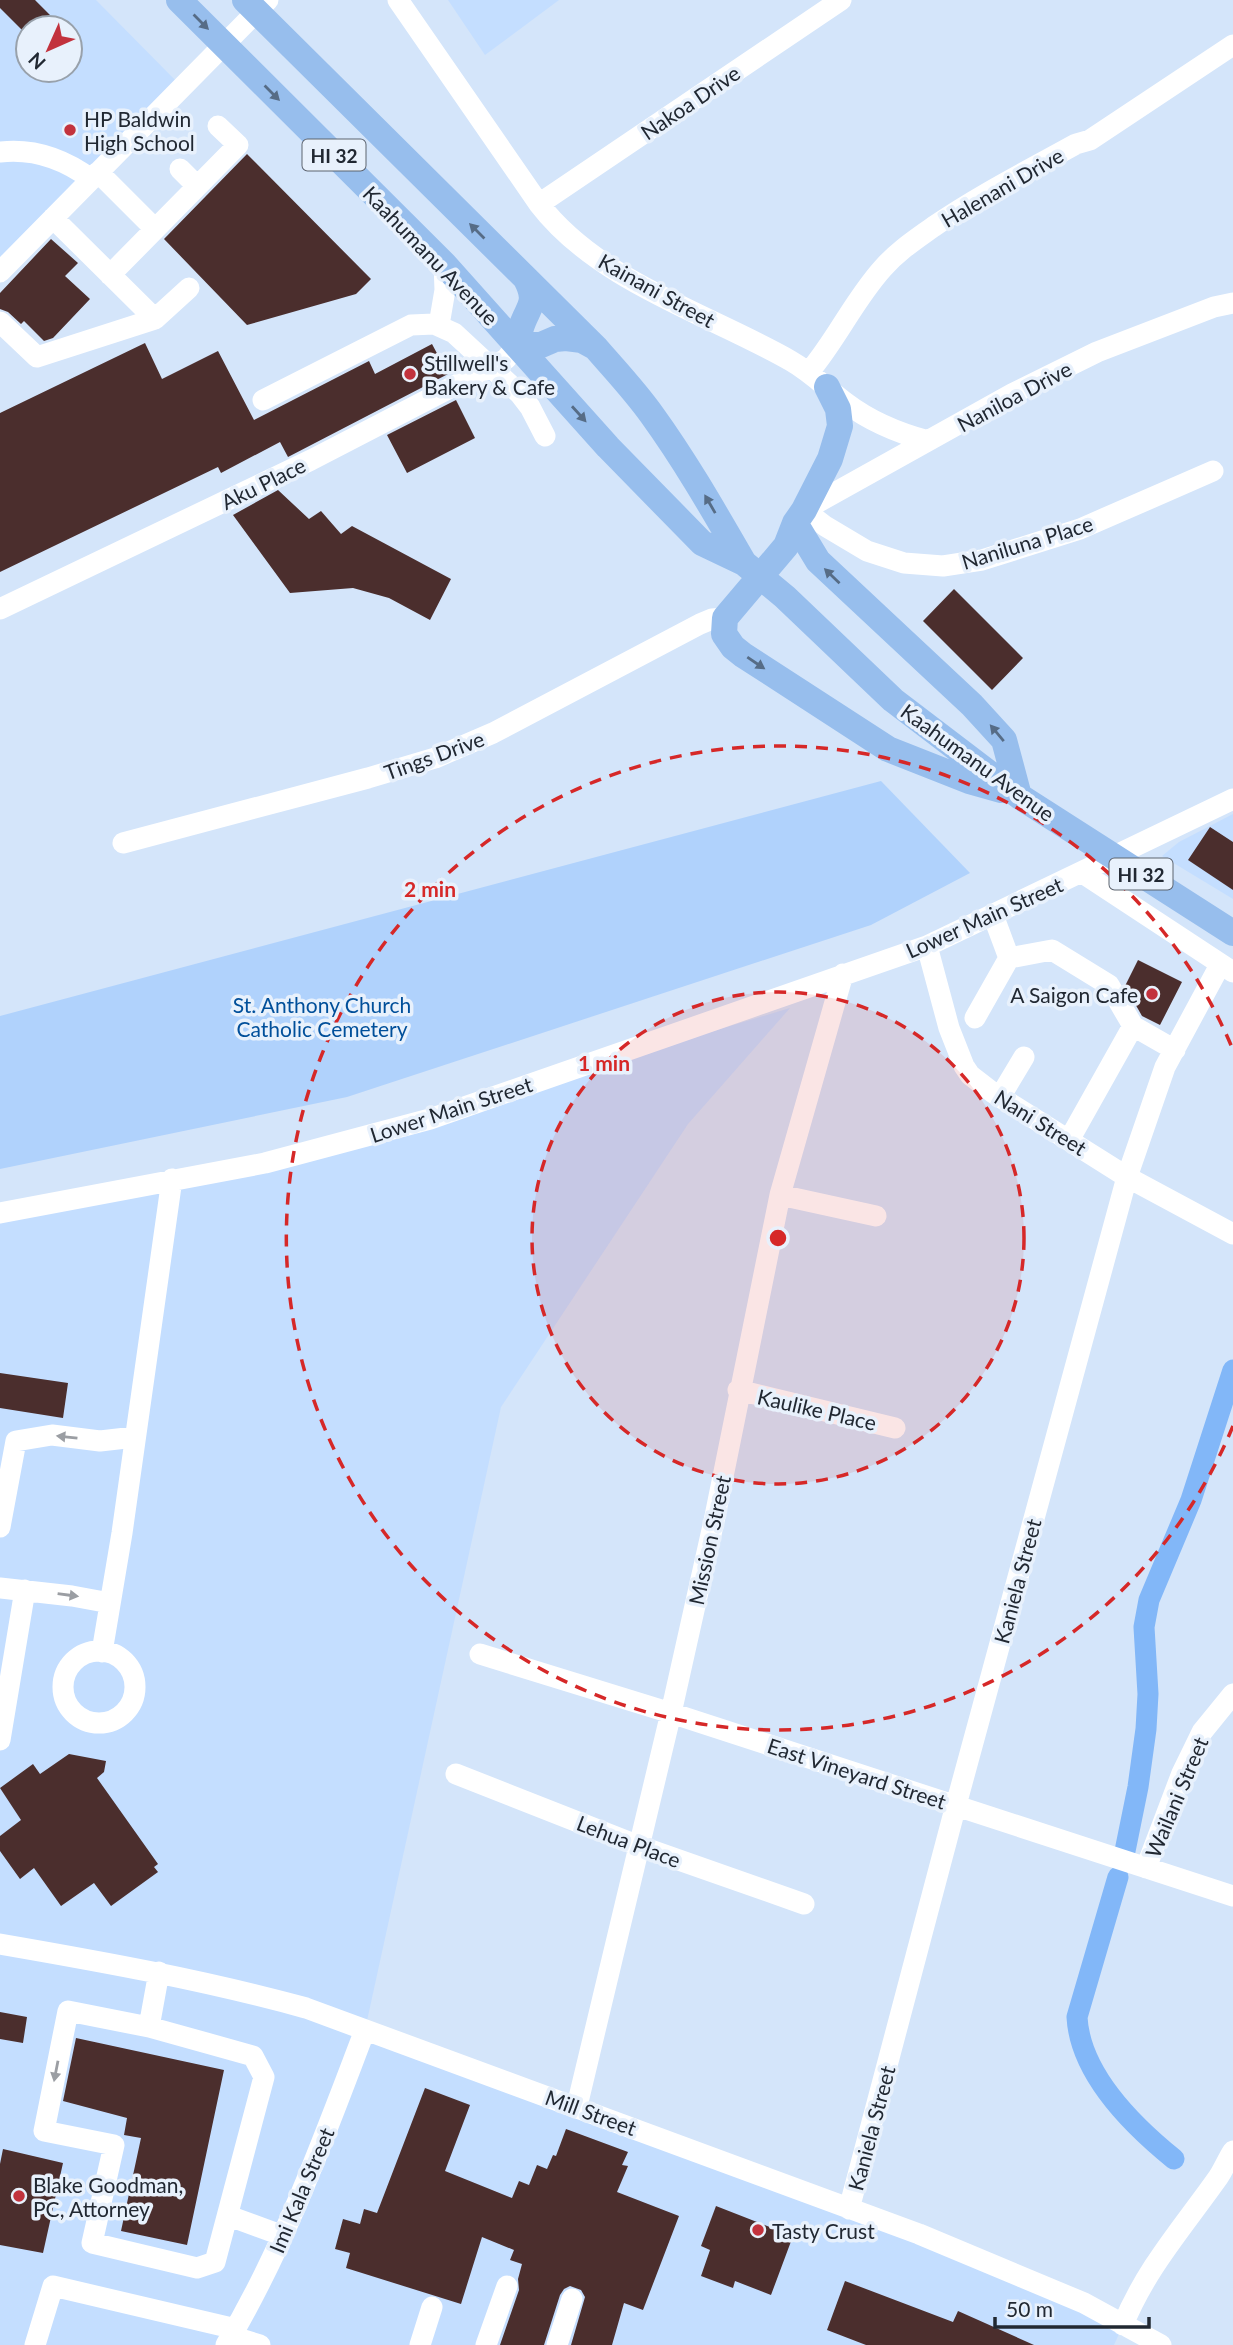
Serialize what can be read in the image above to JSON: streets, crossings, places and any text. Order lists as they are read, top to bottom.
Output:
{
  "streets": {
    "main road": ["HI 32", "Kaahumanu Avenue"],
    "street": [
      "Nakoa Drive",
      "Halenani Drive",
      "Kainani Street",
      "Naniloa Drive",
      "Aku Place",
      "Naniluna Place",
      "Tings Drive",
      "Lower Main Street",
      "Nani Street",
      "Kaulike Place",
      "Mission Street",
      "Kaniela Street",
      "East Vineyard Street",
      "Wailani Street",
      "Lehua Place",
      "Mill Street",
      "Imi Kala Street"
    ]
  },
  "crossings": [
    ["Nakoa Drive", "Kainani Street"],
    ["Halenani Drive", "Kainani Street"],
    ["Kaahumanu Avenue", "Aku Place"],
    ["Kainani Street", "Naniloa Drive"],
    ["Naniloa Drive", "Naniluna Place"],
    ["Lower Main Street", "Nani Street"],
    ["Lower Main Street", "Mission Street"],
    ["Nani Street", "Kaniela Street"],
    ["Kaulike Place", "Mission Street"],
    ["Mission Street", "East Vineyard Street"],
    ["Mission Street", "Lehua Place"],
    ["Mission Street", "Mill Street"],
    ["Kaniela Street", "East Vineyard Street"],
    ["Kaniela Street", "Mill Street"],
    ["East Vineyard Street", "Wailani Street"],
    ["Mill Street", "Imi Kala Street"]
  ],
  "parks": ["St. Anthony Church Catholic Cemetery"],
  "places": [
    "HP Baldwin High School",
    "Stillwell's Bakery & Cafe",
    "A Saigon Cafe",
    "Blake Goodman, PC, Attorney",
    "Tasty Crust"
  ],
  "scale_bar": "50 m",
  "north": "bottom left",
  "rings": ["2 min", "1 min"]
}
